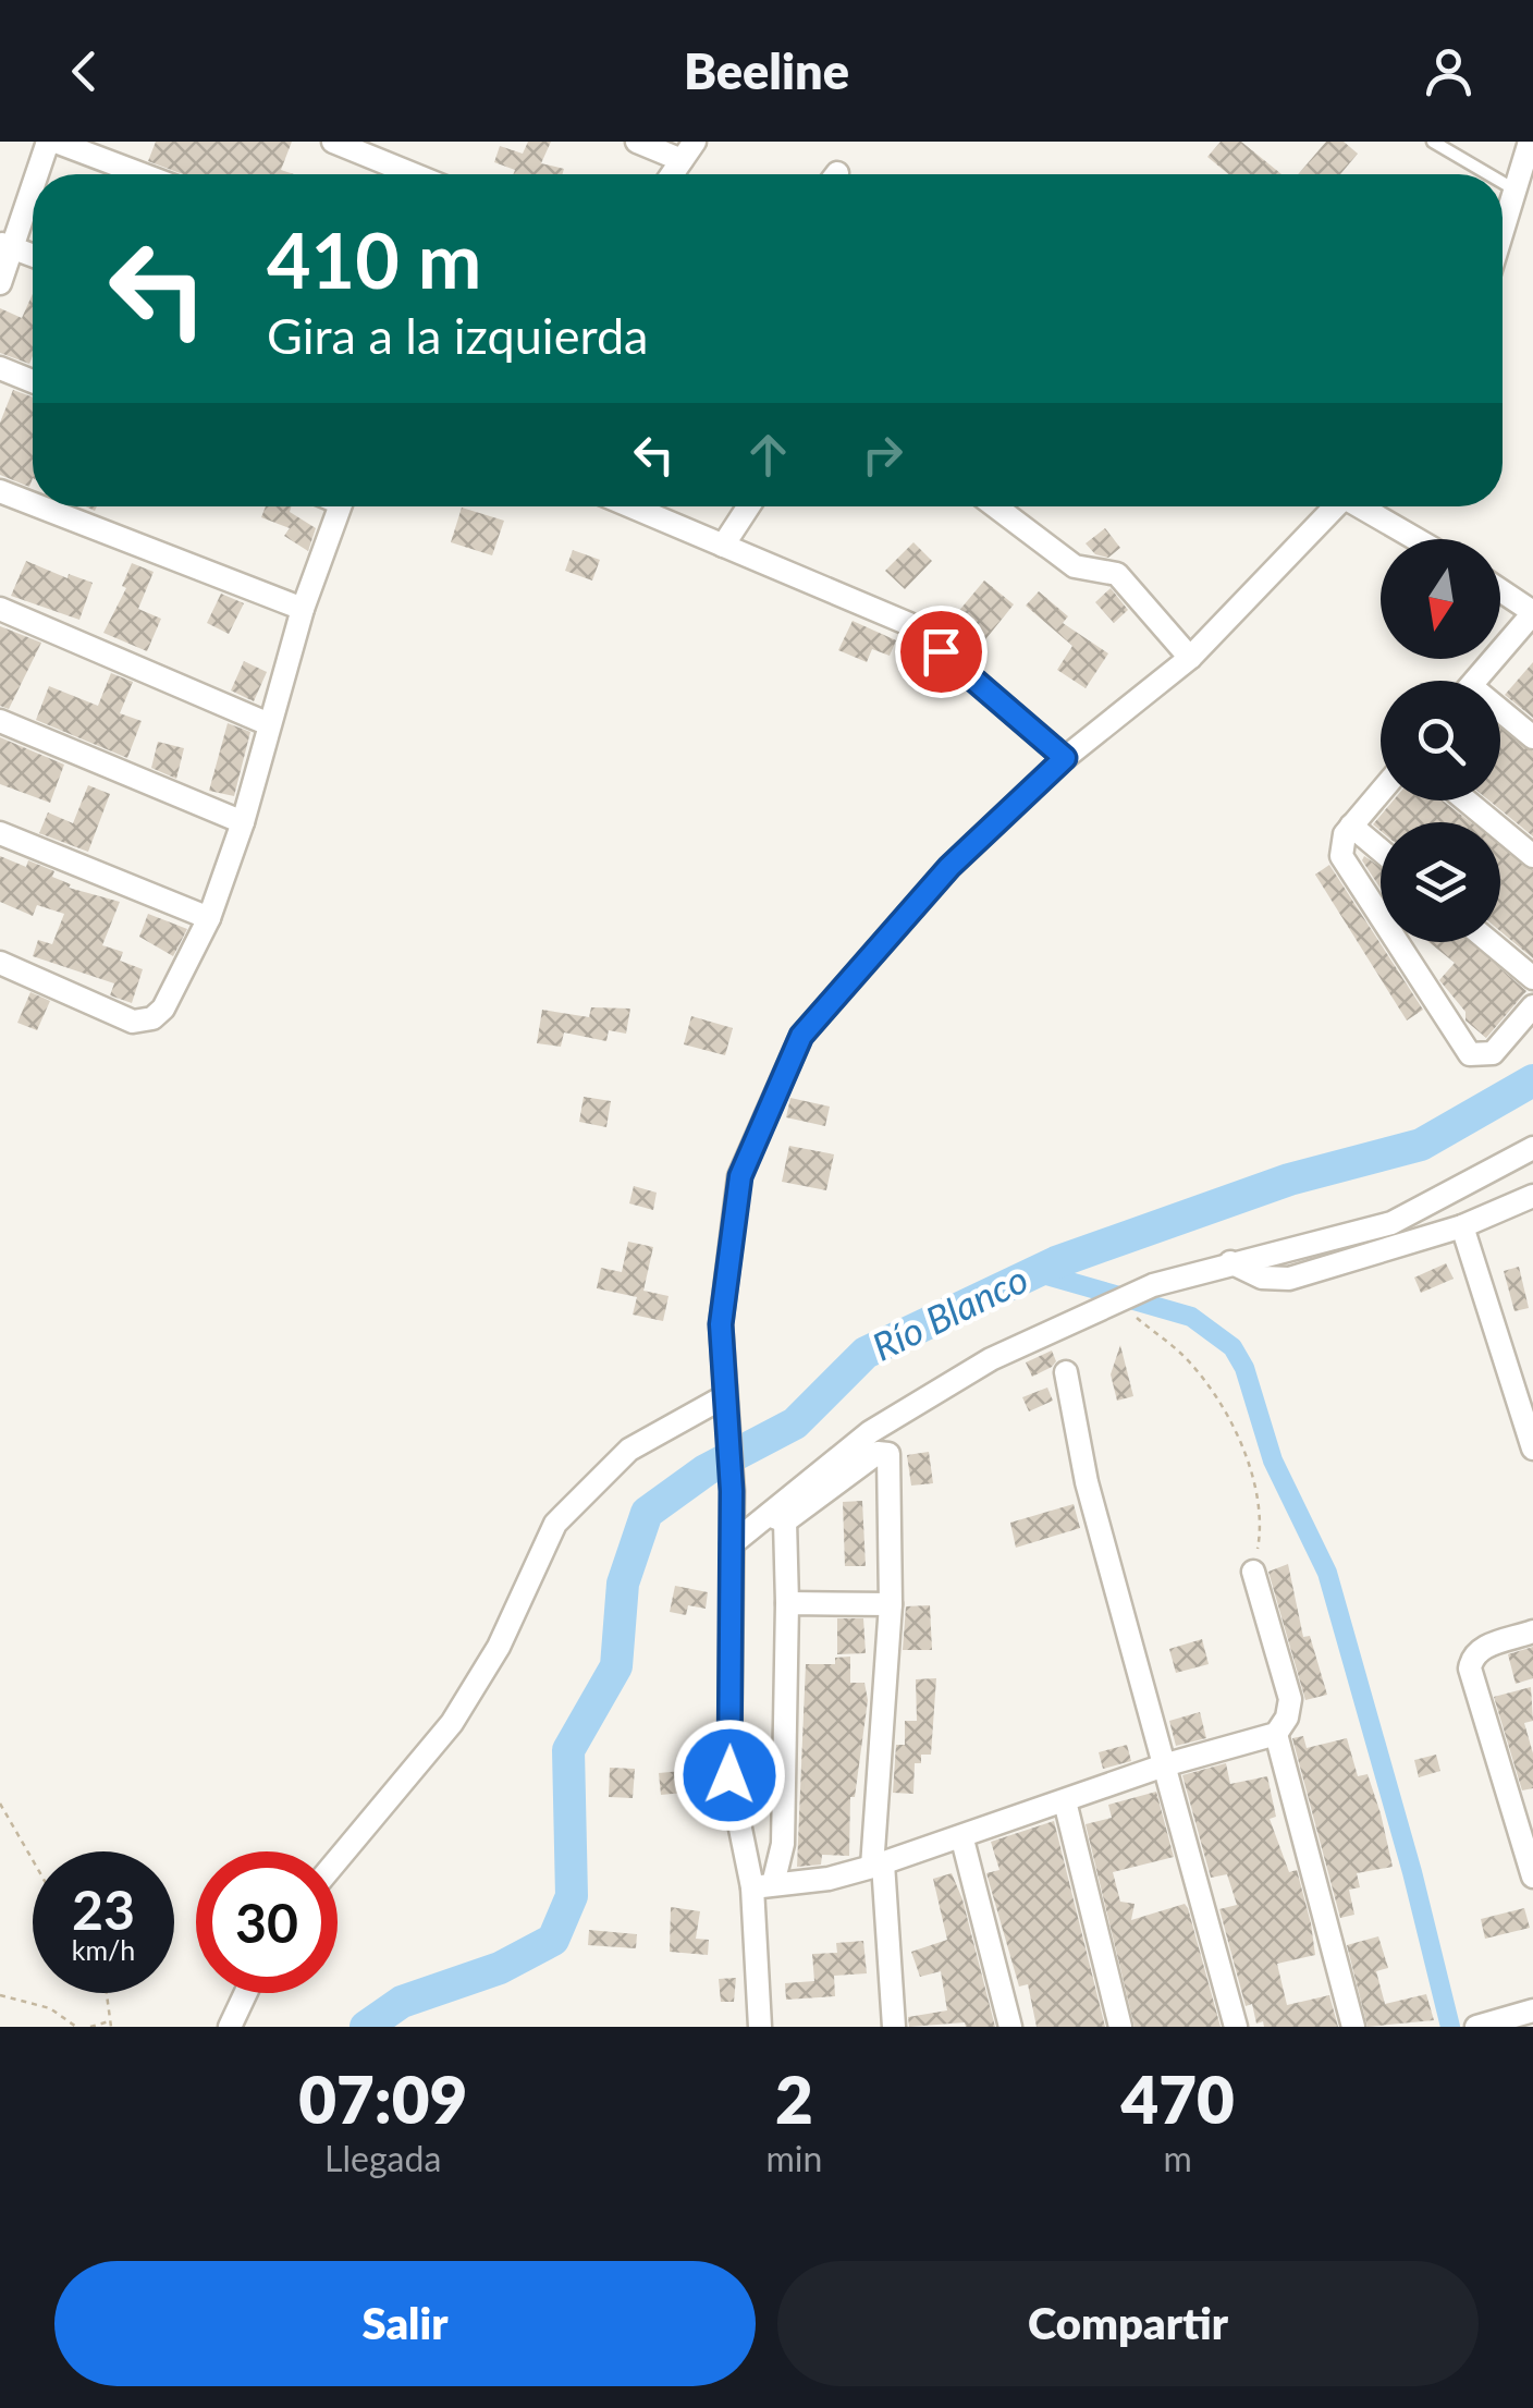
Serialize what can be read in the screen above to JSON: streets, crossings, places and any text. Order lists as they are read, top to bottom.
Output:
{
  "water": ["Río Blanco"],
  "north": "bottom",
  "page": {
    "header": "Beeline",
    "turn": ["410 m", "Gira a la izquierda"],
    "speed": "23 km/h",
    "limit": "30",
    "eta": [
      "07:09",
      "Llegada",
      "2",
      "min",
      "470",
      "m"
    ],
    "buttons": ["Salir", "Compartir"]
  }
}
